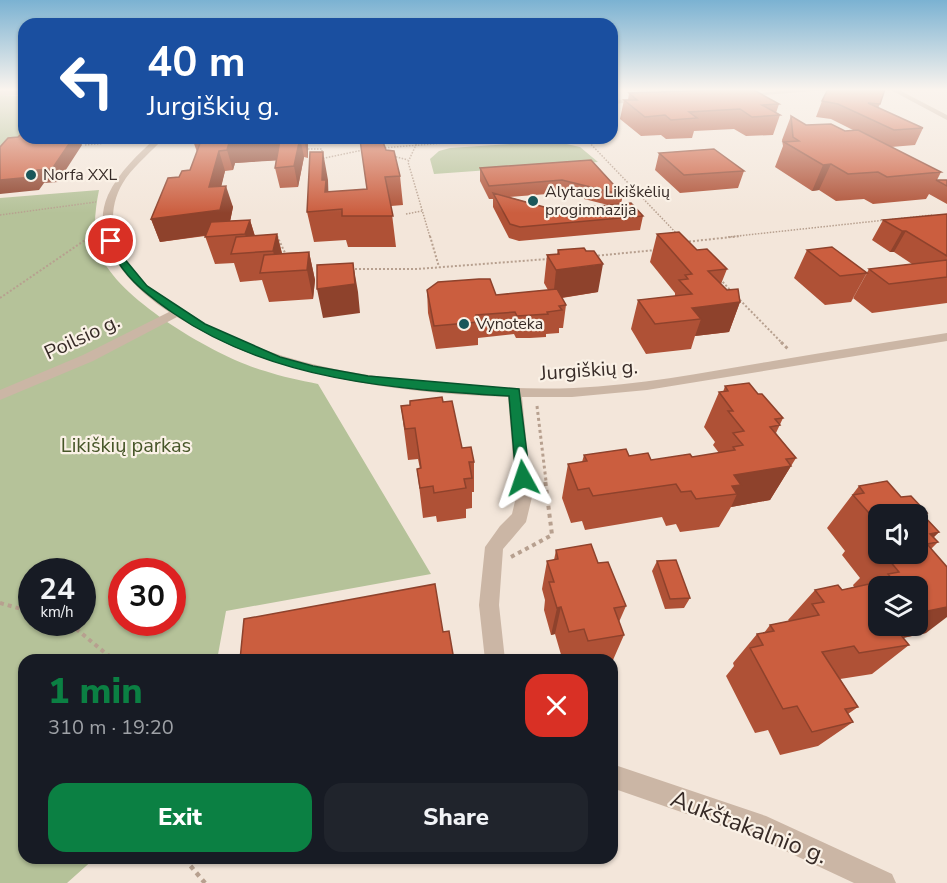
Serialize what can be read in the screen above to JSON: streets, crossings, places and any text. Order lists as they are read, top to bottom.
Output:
{
  "streets": {
    "street": ["Poilsio g.", "Jurgiškių g.", "Aukštakalnio g."]
  },
  "crossings": [
    ["Poilsio g.", "Jurgiškių g."]
  ],
  "parks": ["Likiškių parkas"],
  "places": ["Norfa XXL", "Alytaus Likiškėlių progimnazija", "Vynoteka"],
  "page": {
    "turn": ["40 m", "Jurgiškių g."],
    "speed": "24 km/h",
    "limit": "30",
    "heading": ["1 min", "310 m · 19:20"],
    "buttons": ["Exit", "Share"]
  }
}
